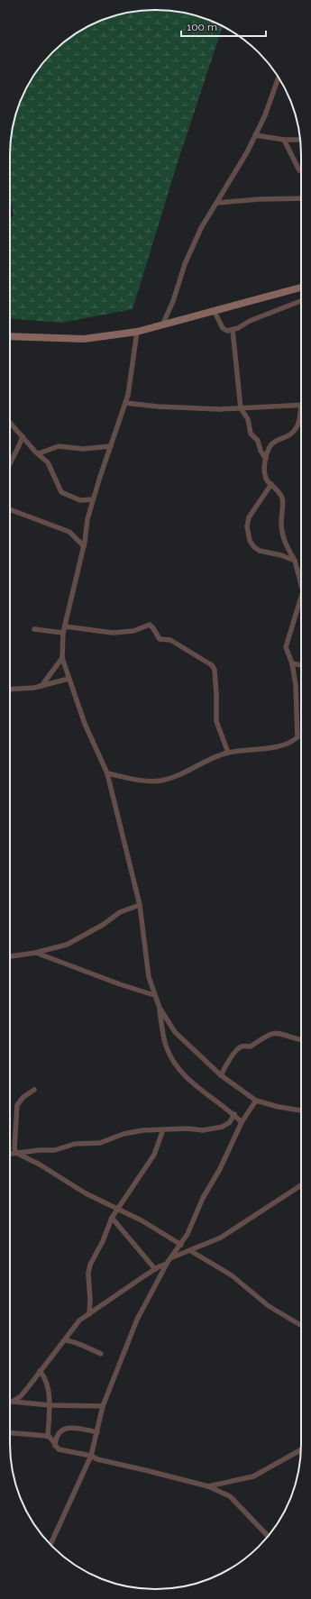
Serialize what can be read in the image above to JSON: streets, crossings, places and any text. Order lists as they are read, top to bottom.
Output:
{
  "scale_bar": "100 m"
}
